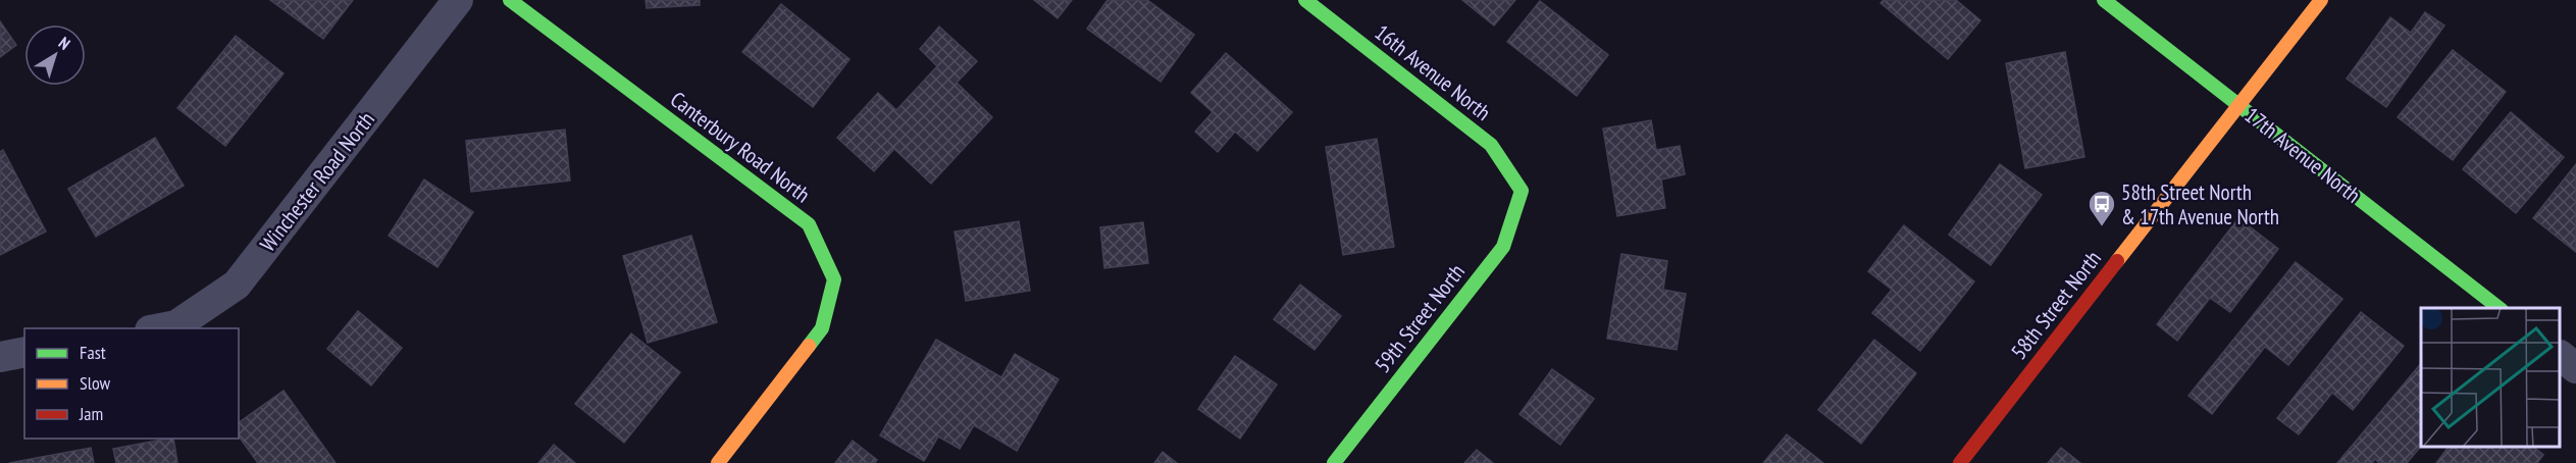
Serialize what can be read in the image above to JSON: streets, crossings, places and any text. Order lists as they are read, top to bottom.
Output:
{
  "streets": {
    "street": [
      "16th Avenue North",
      "Canterbury Road North",
      "17th Avenue North",
      "Winchester Road North",
      "58th Street North",
      "59th Street North"
    ]
  },
  "crossings": [
    ["16th Avenue North", "59th Street North"],
    ["17th Avenue North", "58th Street North"]
  ],
  "places": {
    "bus stop": ["58th Street North & 17th Avenue North"]
  },
  "legend": ["Fast", "Slow", "Jam"],
  "north": "top right"
}
